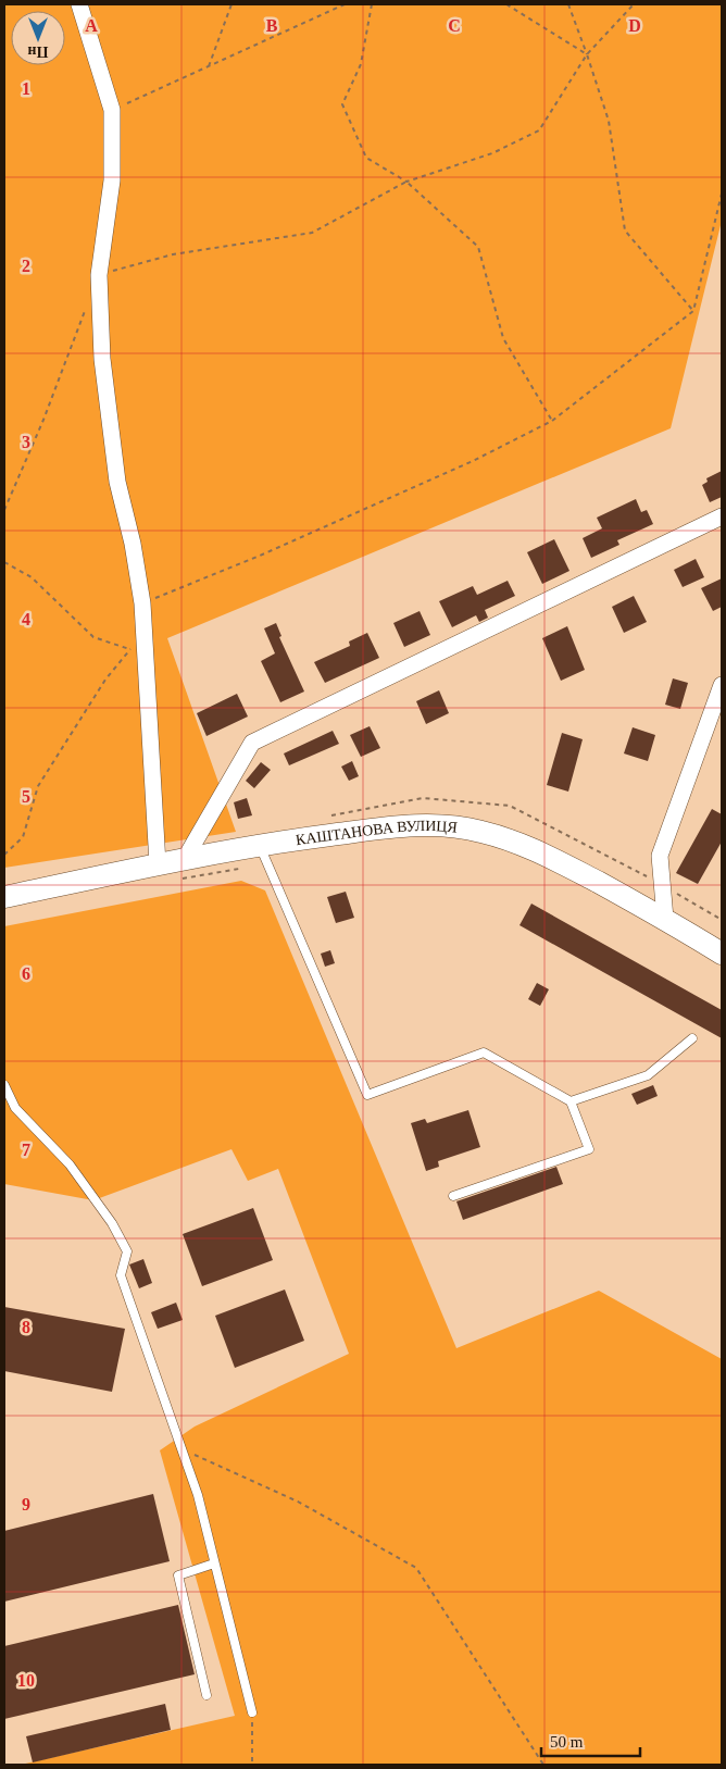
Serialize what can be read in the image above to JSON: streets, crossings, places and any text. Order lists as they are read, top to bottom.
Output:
{
  "streets": {
    "main road": ["КАШТАНОВА ВУЛИЦЯ"]
  },
  "scale_bar": "50 m",
  "north": "bottom",
  "grid": {
    "columns": [
      "A",
      "B",
      "C",
      "D"
    ],
    "rows": [
      "1",
      "2",
      "3",
      "4",
      "5",
      "6",
      "7",
      "8",
      "9",
      "10"
    ]
  }
}
